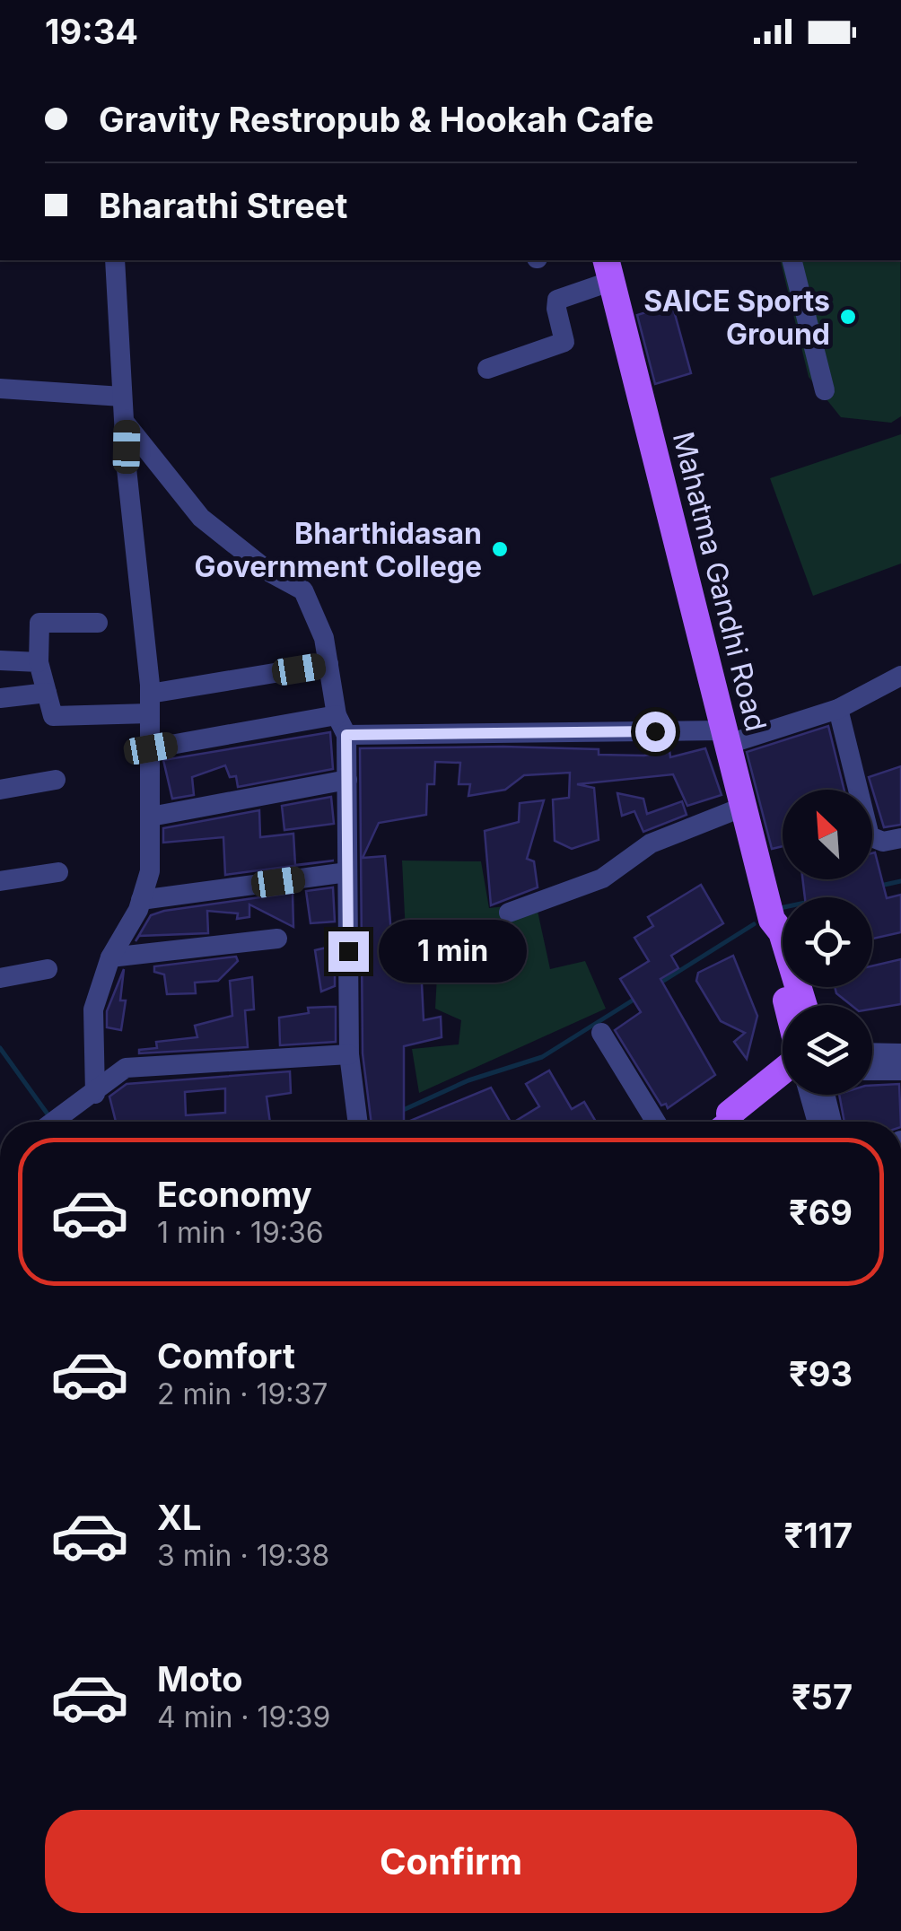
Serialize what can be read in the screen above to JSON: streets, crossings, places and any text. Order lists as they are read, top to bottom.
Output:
{
  "streets": {
    "main road": ["Mahatma Gandhi Road"]
  },
  "places": ["SAICE Sports Ground", "Bharthidasan Government College"],
  "north": "top left",
  "page": {
    "status": "19:34",
    "banner": ["Gravity Restropub & Hookah Cafe", "Bharathi Street"],
    "bubble": "1 min",
    "list": [
      {
        "name": "Economy",
        "note": "1 min · 19:36",
        "value": "₹69"
      },
      {
        "name": "Comfort",
        "note": "2 min · 19:37",
        "value": "₹93"
      },
      {
        "name": "XL",
        "note": "3 min · 19:38",
        "value": "₹117"
      },
      {
        "name": "Moto",
        "note": "4 min · 19:39",
        "value": "₹57"
      }
    ],
    "buttons": "Confirm"
  }
}
